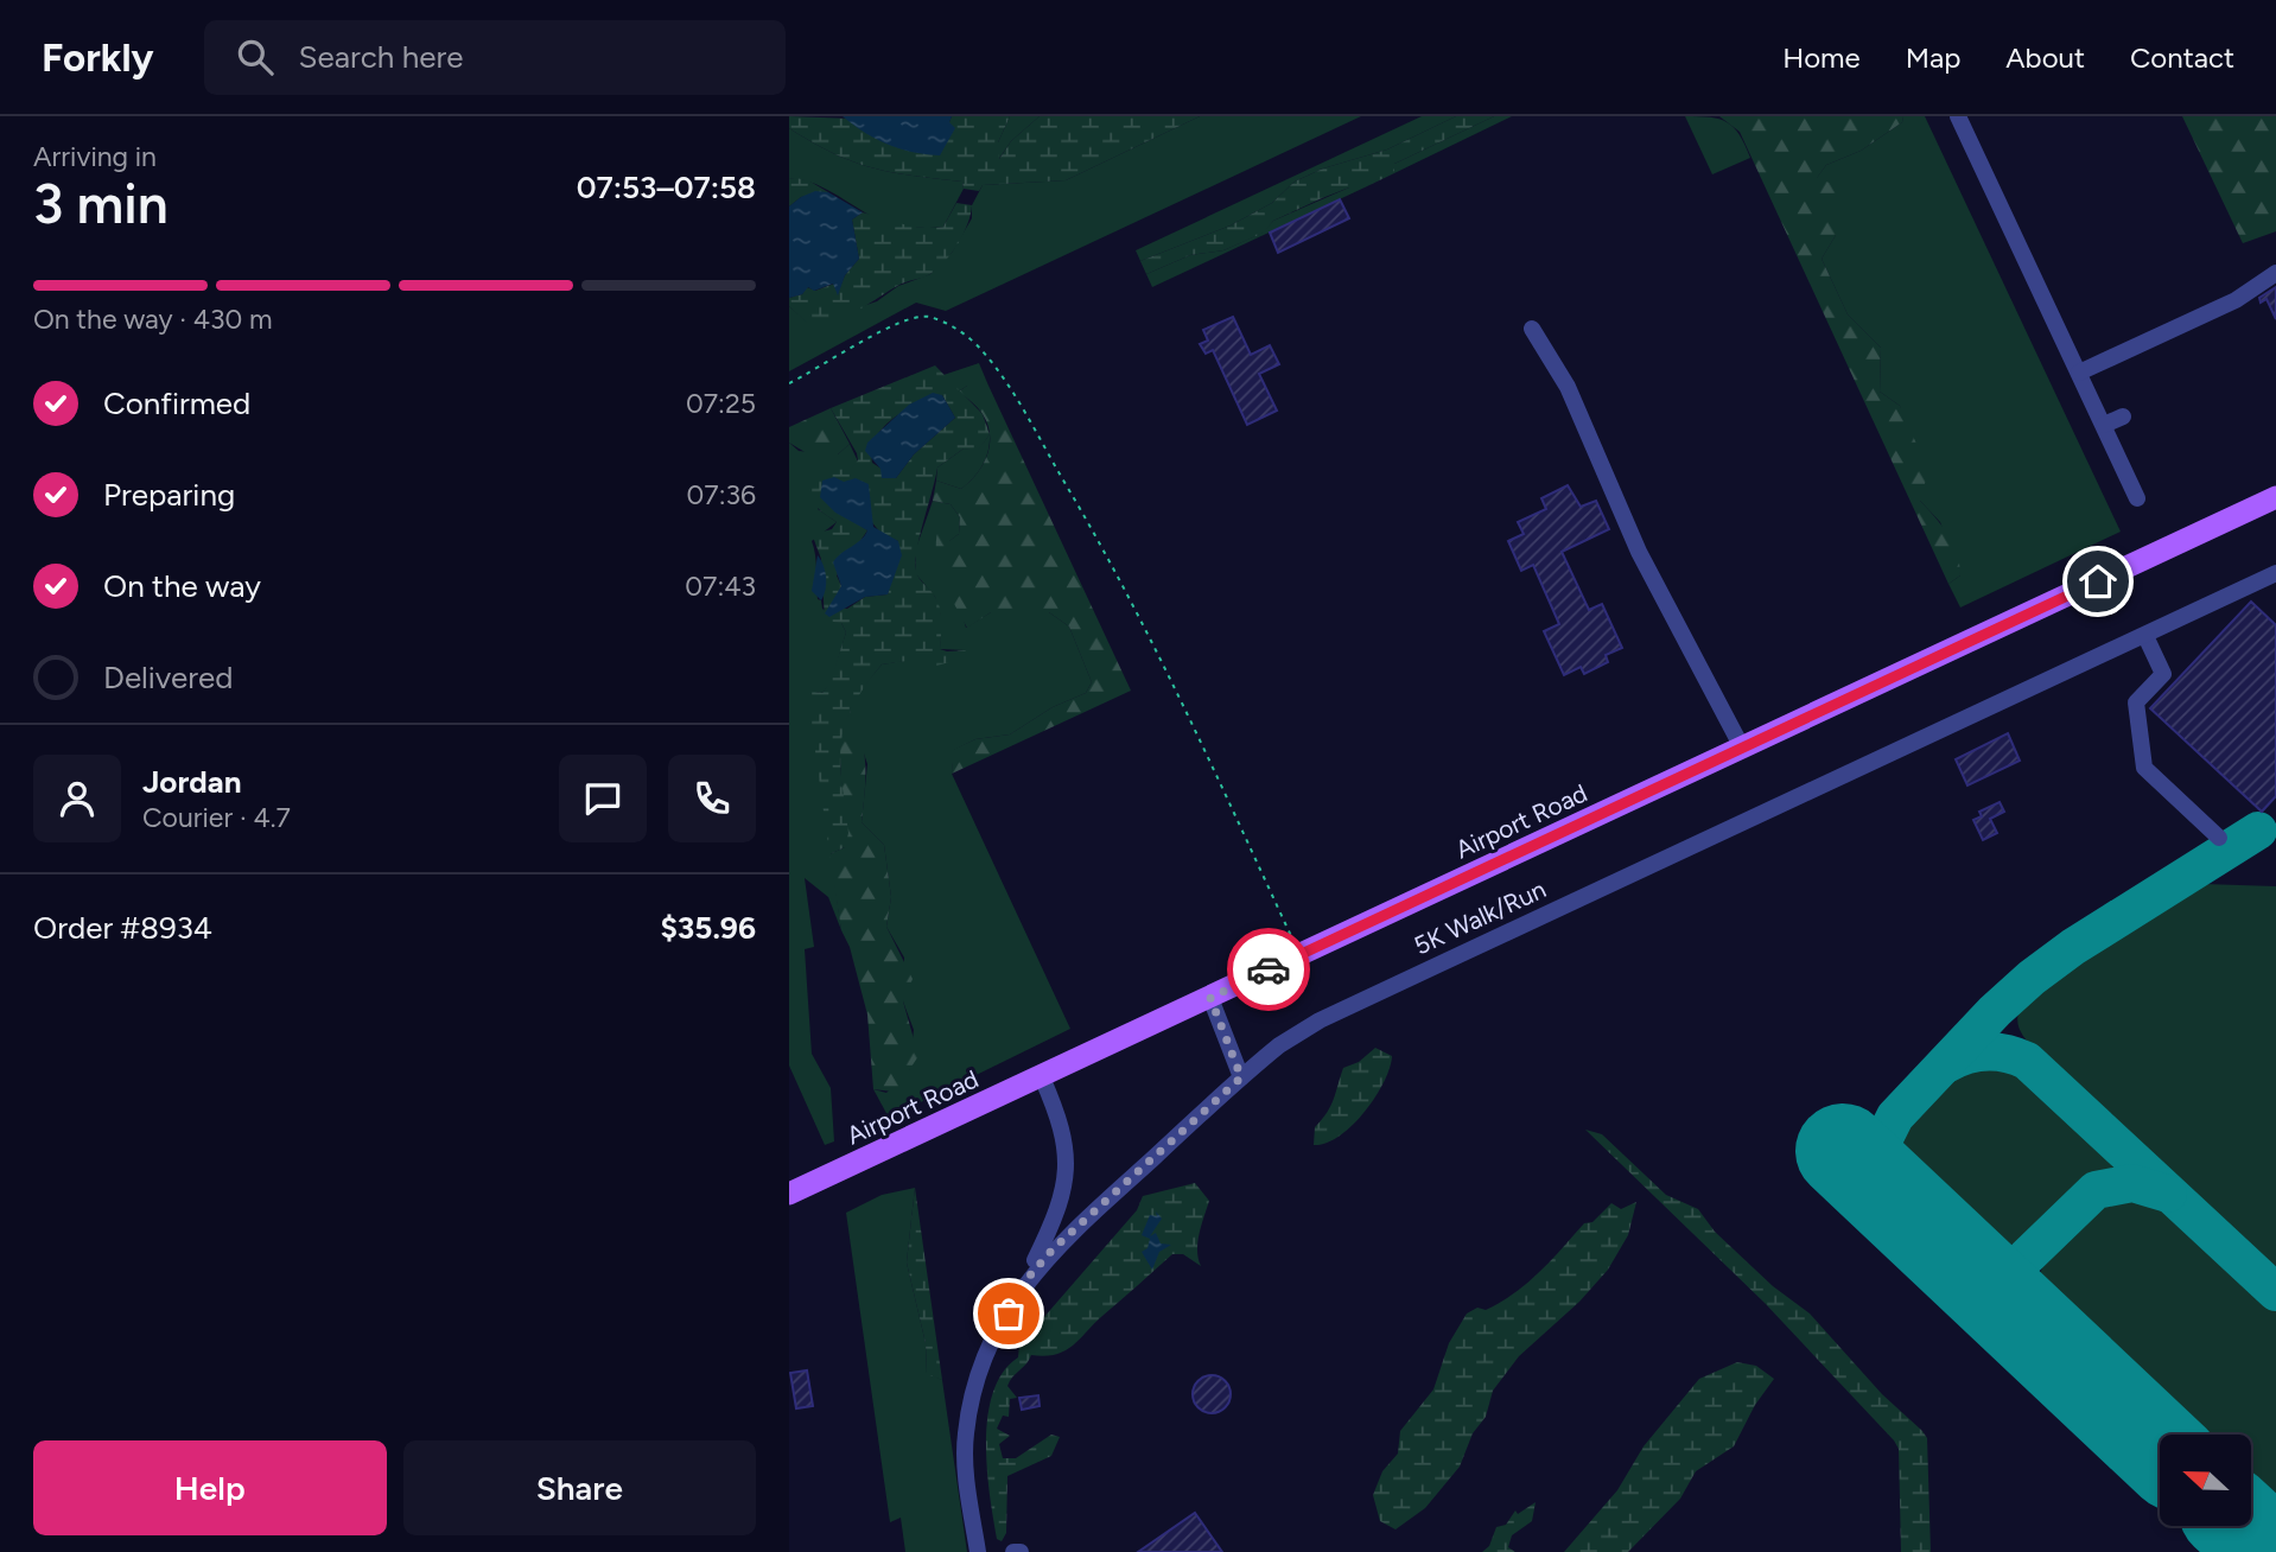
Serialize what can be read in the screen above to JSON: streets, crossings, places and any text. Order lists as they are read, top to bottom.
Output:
{
  "streets": {
    "main road": ["Airport Road"],
    "lane": ["5K Walk/Run"]
  },
  "north": "left",
  "page": {
    "header": "Forkly",
    "search": "Search here",
    "nav": [
      "Home",
      "Map",
      "About",
      "Contact"
    ],
    "heading": ["3 min", "Arriving in", "07:53–07:58"],
    "panel": [
      "Jordan",
      "Courier · 4.7",
      "Order #8934",
      "$35.96"
    ],
    "bar": "On the way · 430 m",
    "list": [
      ["Confirmed", "07:25"],
      ["Preparing", "07:36"],
      ["On the way", "07:43"],
      "Delivered"
    ],
    "buttons": ["Help", "Share"]
  }
}
